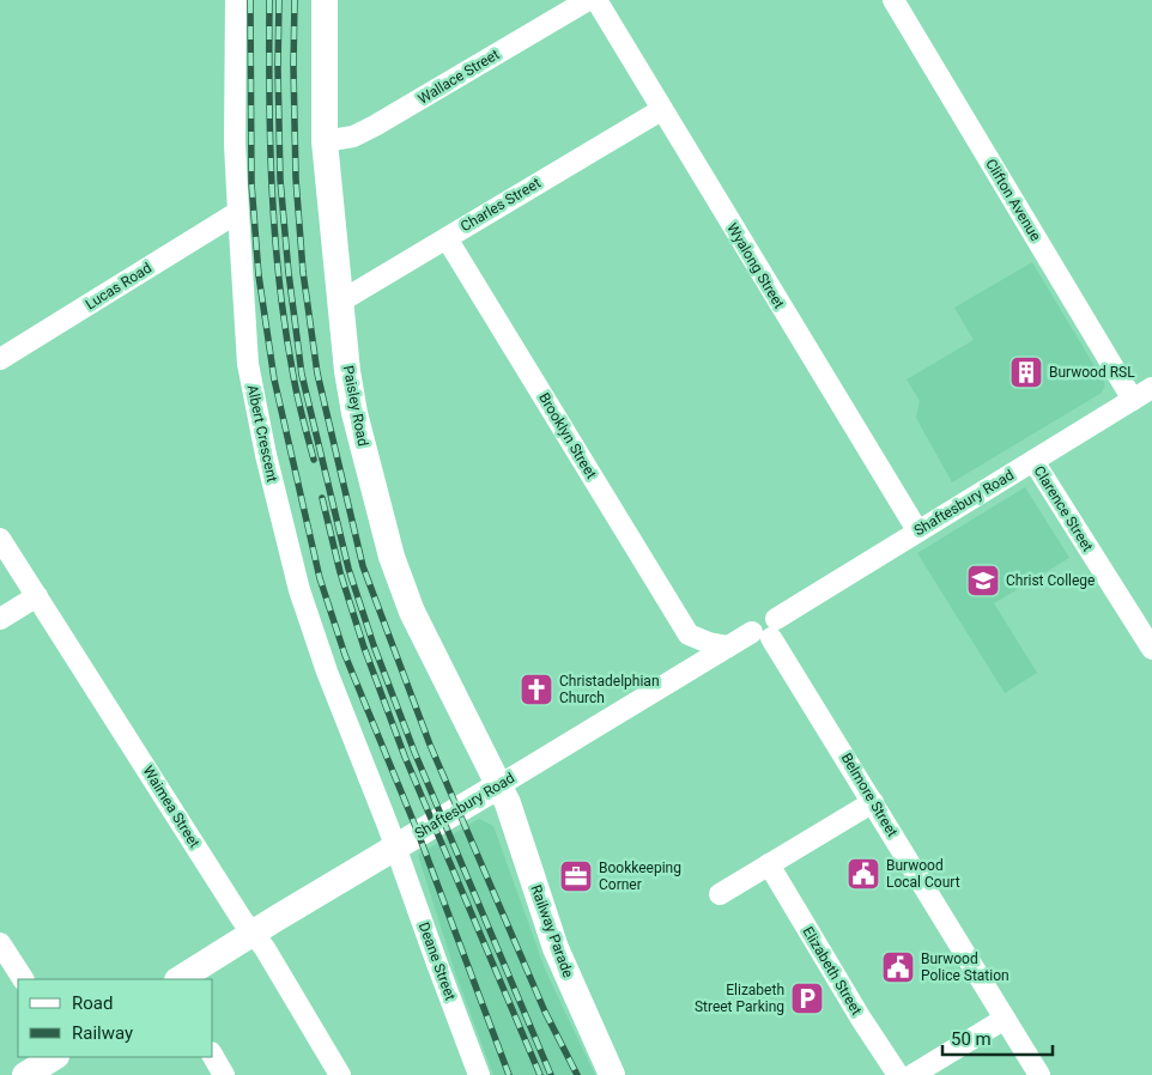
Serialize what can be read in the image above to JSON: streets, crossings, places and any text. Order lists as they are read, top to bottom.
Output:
{
  "streets": {
    "main road": ["Paisley Road", "Shaftesbury Road", "Railway Parade"],
    "street": [
      "Wallace Street",
      "Clifton Avenue",
      "Charles Street",
      "Wyalong Street",
      "Lucas Road",
      "Albert Crescent",
      "Brooklyn Street",
      "Clarence Street",
      "Belmore Street",
      "Waimea Street",
      "Deane Street",
      "Elizabeth Street"
    ]
  },
  "crossings": [
    ["Wallace Street", "Paisley Road"],
    ["Clifton Avenue", "Shaftesbury Road"],
    ["Charles Street", "Wyalong Street"],
    ["Charles Street", "Paisley Road"],
    ["Charles Street", "Brooklyn Street"],
    ["Wyalong Street", "Shaftesbury Road"],
    ["Lucas Road", "Albert Crescent"],
    ["Paisley Road", "Shaftesbury Road"],
    ["Paisley Road", "Railway Parade"],
    ["Albert Crescent", "Shaftesbury Road"],
    ["Albert Crescent", "Deane Street"],
    ["Shaftesbury Road", "Clarence Street"],
    ["Shaftesbury Road", "Belmore Street"],
    ["Shaftesbury Road", "Waimea Street"],
    ["Shaftesbury Road", "Railway Parade"],
    ["Shaftesbury Road", "Deane Street"]
  ],
  "places": {
    "building": ["Burwood RSL"],
    "school or university": ["Christ College"],
    "church": ["Christadelphian Church"],
    "public building": ["Burwood Local Court", "Burwood Police Station"],
    "office": ["Bookkeeping Corner"],
    "parking": ["Elizabeth Street Parking"]
  },
  "legend": ["Road", "Railway"],
  "scale_bar": "50 m"
}
